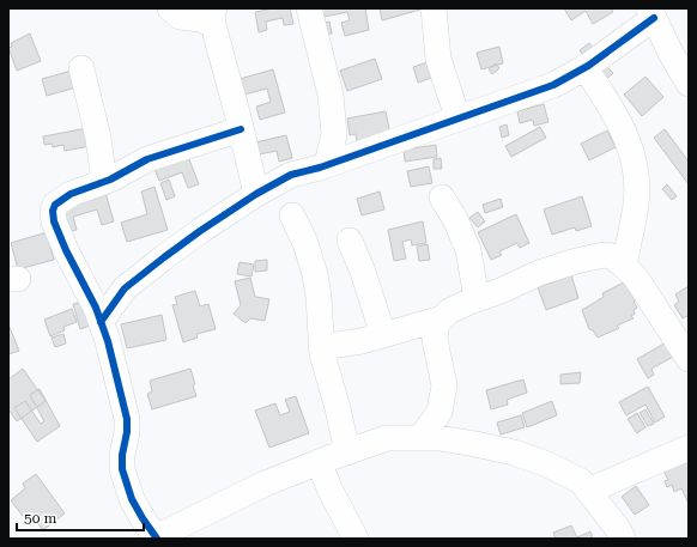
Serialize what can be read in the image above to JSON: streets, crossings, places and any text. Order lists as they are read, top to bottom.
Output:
{
  "scale_bar": "50 m"
}
